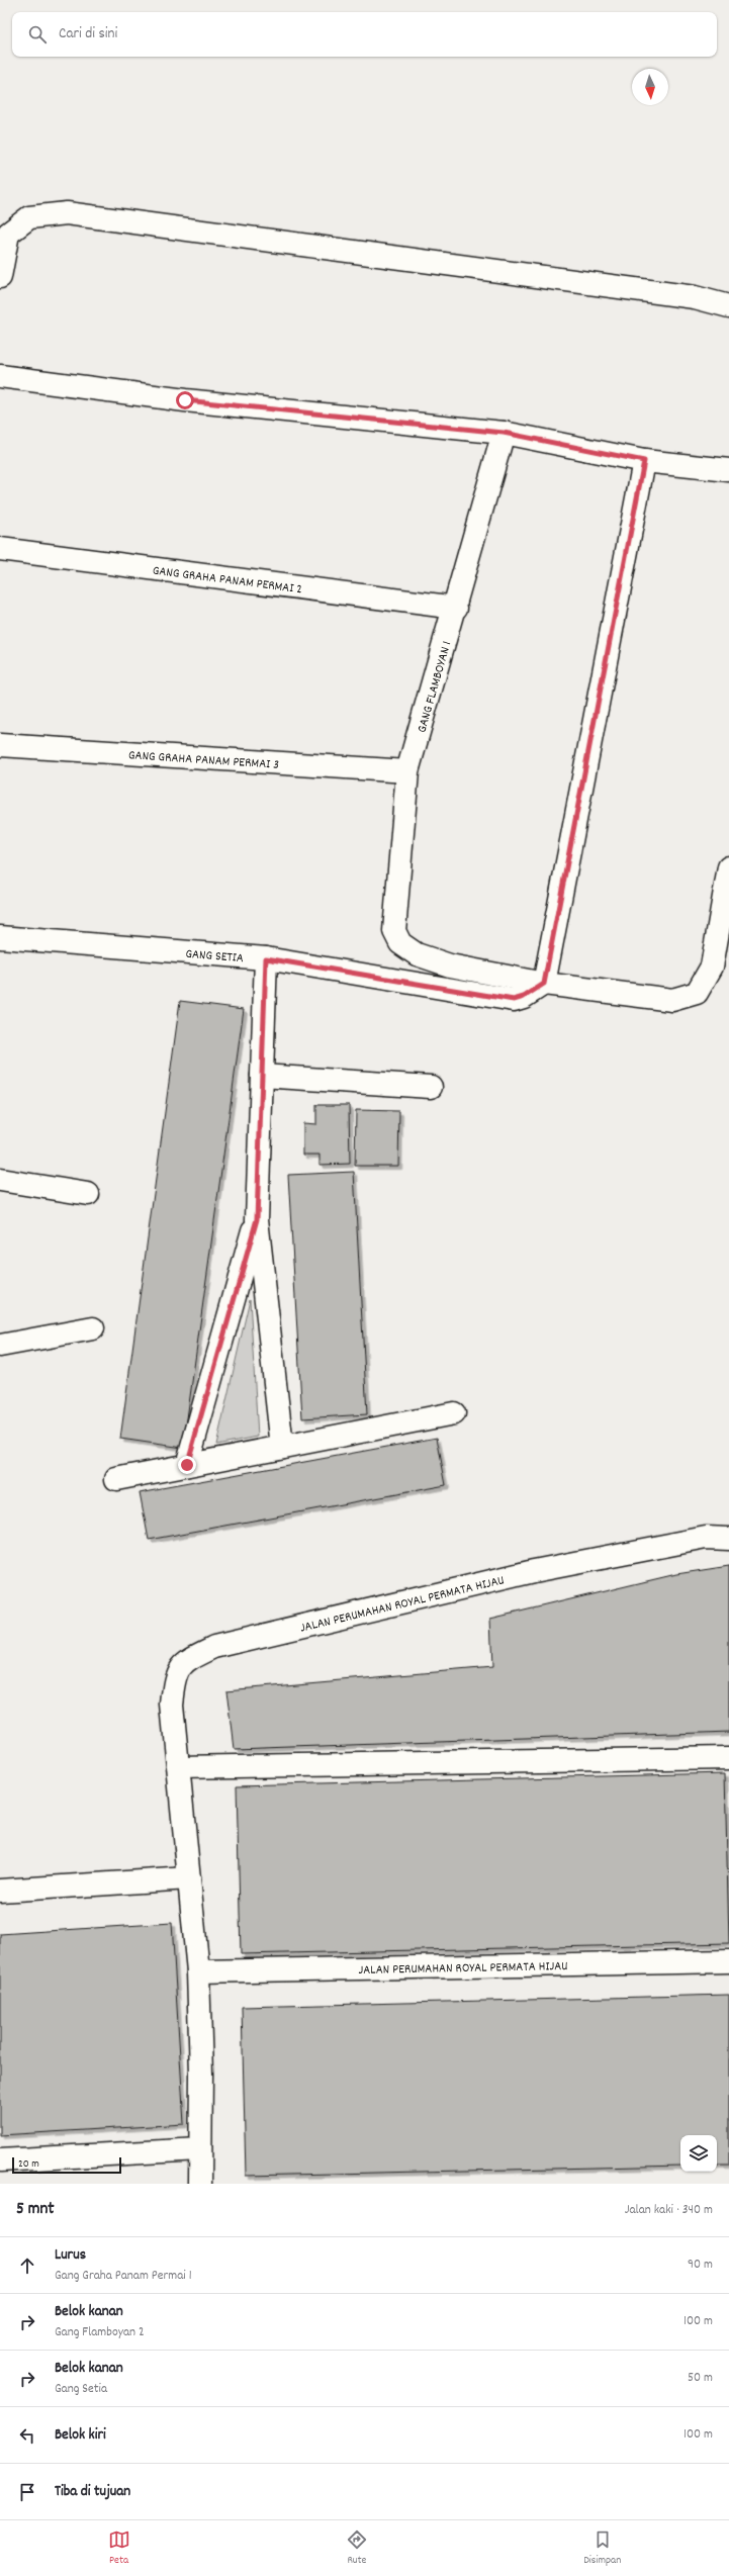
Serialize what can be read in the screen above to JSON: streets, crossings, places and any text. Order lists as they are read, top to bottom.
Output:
{
  "streets": {
    "street": [
      "GANG GRAHA PANAM PERMAI 2",
      "GANG FLAMBOYAN 1",
      "GANG GRAHA PANAM PERMAI 3",
      "GANG SETIA",
      "JALAN PERUMAHAN ROYAL PERMATA HIJAU"
    ]
  },
  "crossings": [
    ["GANG GRAHA PANAM PERMAI 2", "GANG FLAMBOYAN 1"],
    ["GANG FLAMBOYAN 1", "GANG GRAHA PANAM PERMAI 3"],
    ["GANG FLAMBOYAN 1", "GANG SETIA"]
  ],
  "scale_bar": "20 m",
  "north": "bottom",
  "page": {
    "search": "Cari di sini",
    "scale": "20 m",
    "heading": ["5 mnt", "Jalan kaki · 340 m"],
    "list": [
      ["Lurus", "Gang Graha Panam Permai 1", "90 m"],
      ["Belok kanan", "Gang Flamboyan 2", "100 m"],
      ["Belok kanan", "Gang Setia", "50 m"],
      ["Belok kiri", "100 m"],
      "Tiba di tujuan"
    ],
    "nav": ["Peta", "Rute", "Disimpan"]
  }
}
